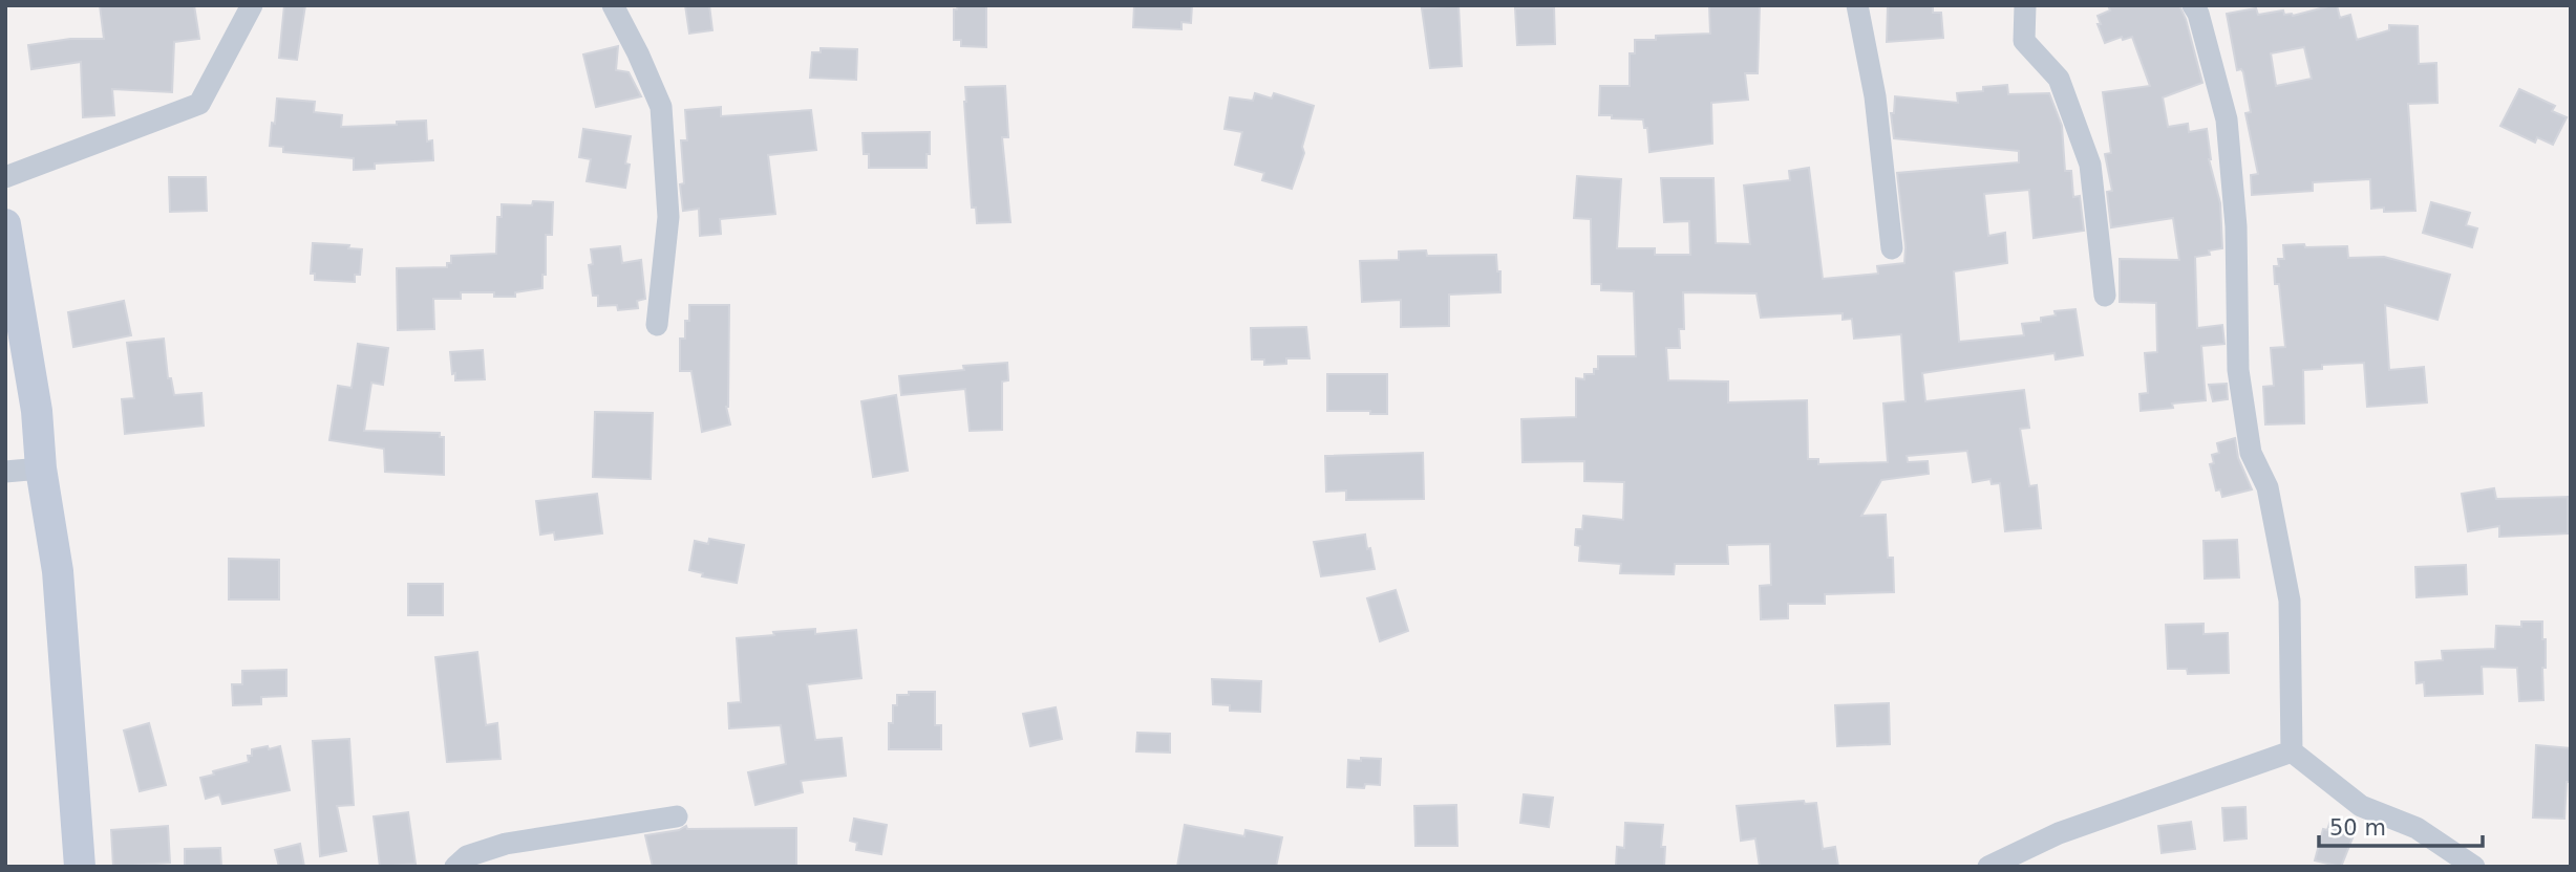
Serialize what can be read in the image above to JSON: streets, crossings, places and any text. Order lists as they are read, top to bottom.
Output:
{
  "scale_bar": "50 m"
}
